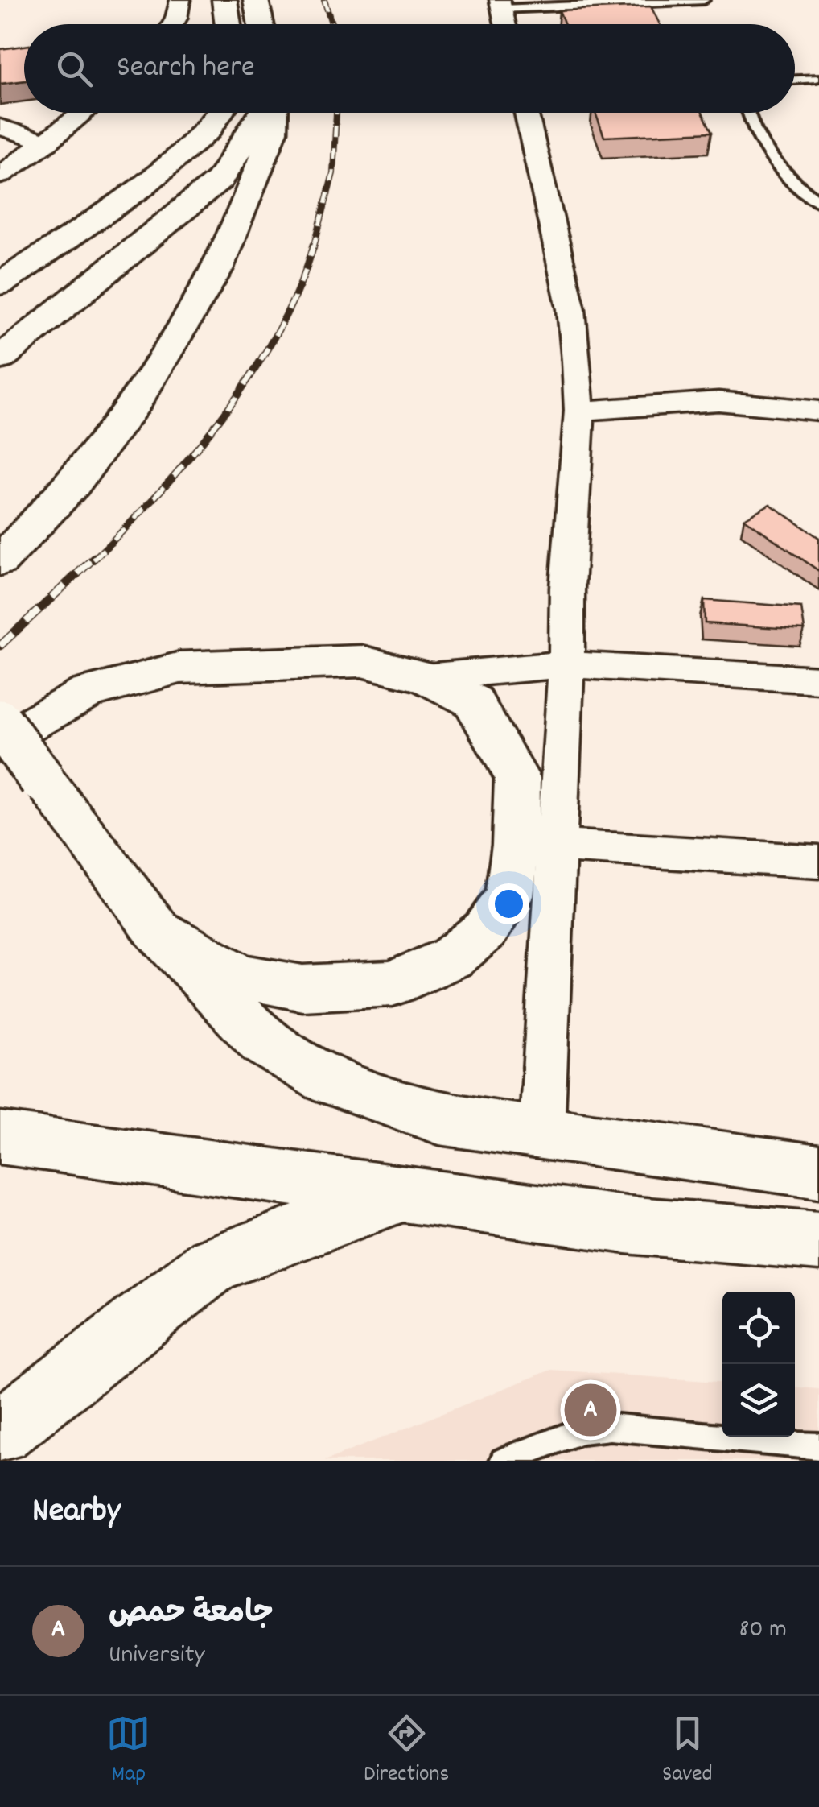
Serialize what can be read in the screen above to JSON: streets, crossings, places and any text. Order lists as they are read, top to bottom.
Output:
{
  "page": {
    "search": "Search here",
    "pins": "A",
    "heading": "Nearby",
    "list": [
      {
        "mark": "A",
        "name": "جامعة حمص",
        "note": "University",
        "value": "80 m"
      }
    ],
    "nav": ["Map", "Directions", "Saved"]
  }
}
